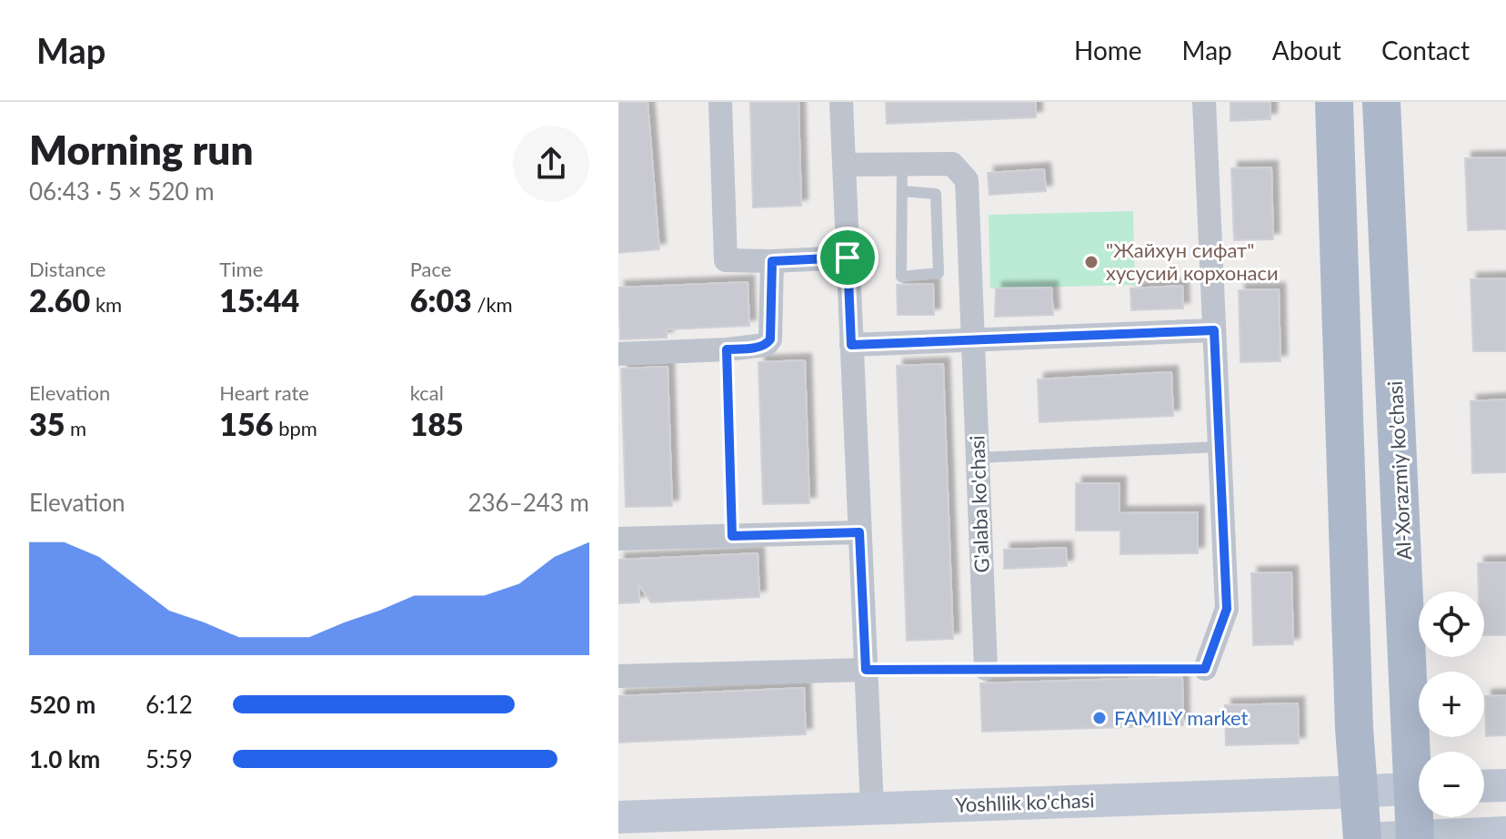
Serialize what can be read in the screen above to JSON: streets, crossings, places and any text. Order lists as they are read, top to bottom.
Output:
{
  "streets": {
    "main road": ["Al-Xorazmiy ko’chasi", "Yoshllik ko'chasi"],
    "street": ["G'alaba ko'chasi"]
  },
  "places": ["\"Жайхун сифат\" хусусий корхонаси", "FAMILY market"],
  "page": {
    "header": "Map",
    "nav": [
      "Home",
      "Map",
      "About",
      "Contact"
    ],
    "heading": ["Morning run", "06:43 · 5 × 520 m"],
    "stats": [
      ["Distance", "2.60 km"],
      ["Time", "15:44"],
      ["Pace", "6:03 /km"],
      ["Elevation", "35 m"],
      ["Heart rate", "156 bpm"],
      ["kcal", "185"]
    ],
    "chart": ["Elevation", "236–243 m"],
    "map_buttons": ["+", "−"],
    "list": [
      {
        "name": "520 m",
        "note": "6:12"
      },
      {
        "name": "1.0 km",
        "note": "5:59"
      }
    ]
  }
}
